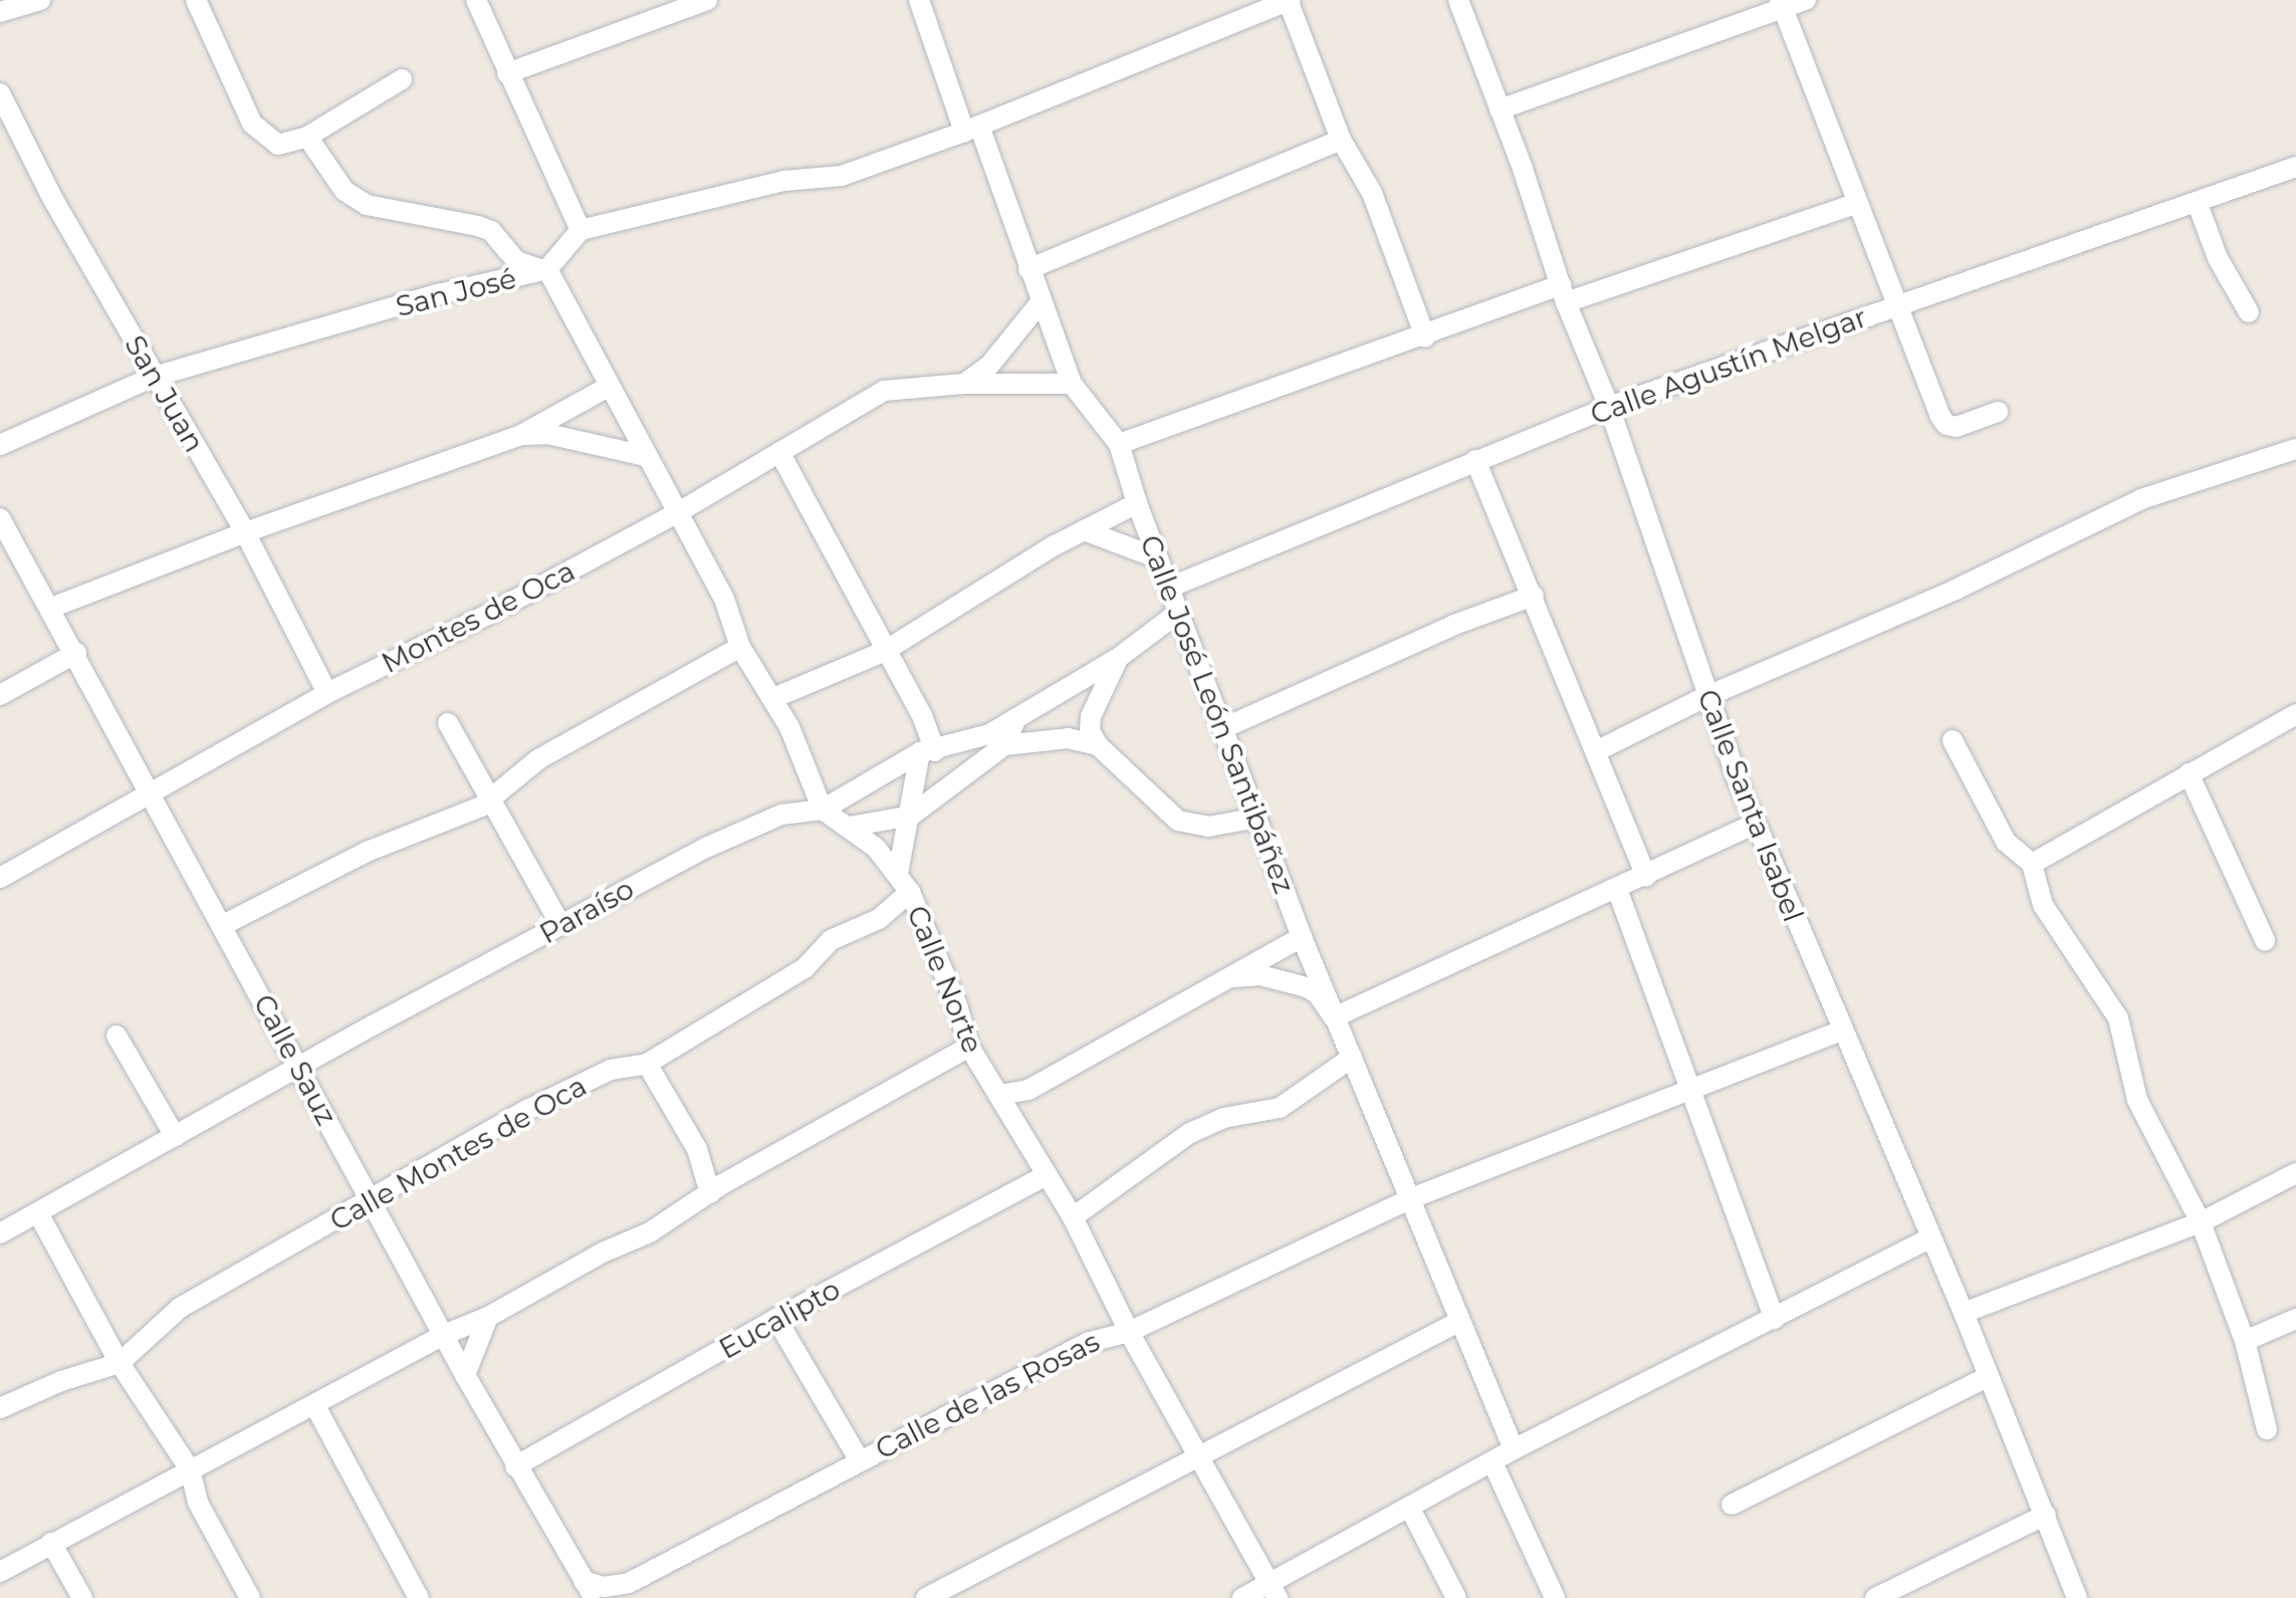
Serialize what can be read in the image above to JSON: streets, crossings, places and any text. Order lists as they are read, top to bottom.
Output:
{
  "streets": {
    "street": [
      "San José",
      "Calle Agustín Melgar",
      "San Juan",
      "Montes de Oca",
      "Calle José León Santibáñez",
      "Calle Santa Isabel",
      "Paraíso",
      "Calle Norte",
      "Calle Sauz",
      "Calle Montes de Oca",
      "Eucalipto",
      "Calle de las Rosas"
    ]
  },
  "crossings": [
    ["San José", "San Juan"],
    ["Calle Agustín Melgar", "Calle José León Santibáñez"],
    ["Calle Agustín Melgar", "Calle Santa Isabel"],
    ["San Juan", "Montes de Oca"],
    ["Montes de Oca", "Calle José León Santibáñez"],
    ["Montes de Oca", "Calle Sauz"],
    ["Calle José León Santibáñez", "Paraíso"],
    ["Calle José León Santibáñez", "Calle de las Rosas"],
    ["Calle Santa Isabel", "Calle de las Rosas"],
    ["Paraíso", "Calle Norte"],
    ["Paraíso", "Calle Sauz"],
    ["Calle Norte", "Calle Montes de Oca"],
    ["Calle Norte", "Eucalipto"],
    ["Calle Norte", "Calle de las Rosas"],
    ["Calle Sauz", "Calle Montes de Oca"],
    ["Calle Sauz", "Eucalipto"]
  ]
}
